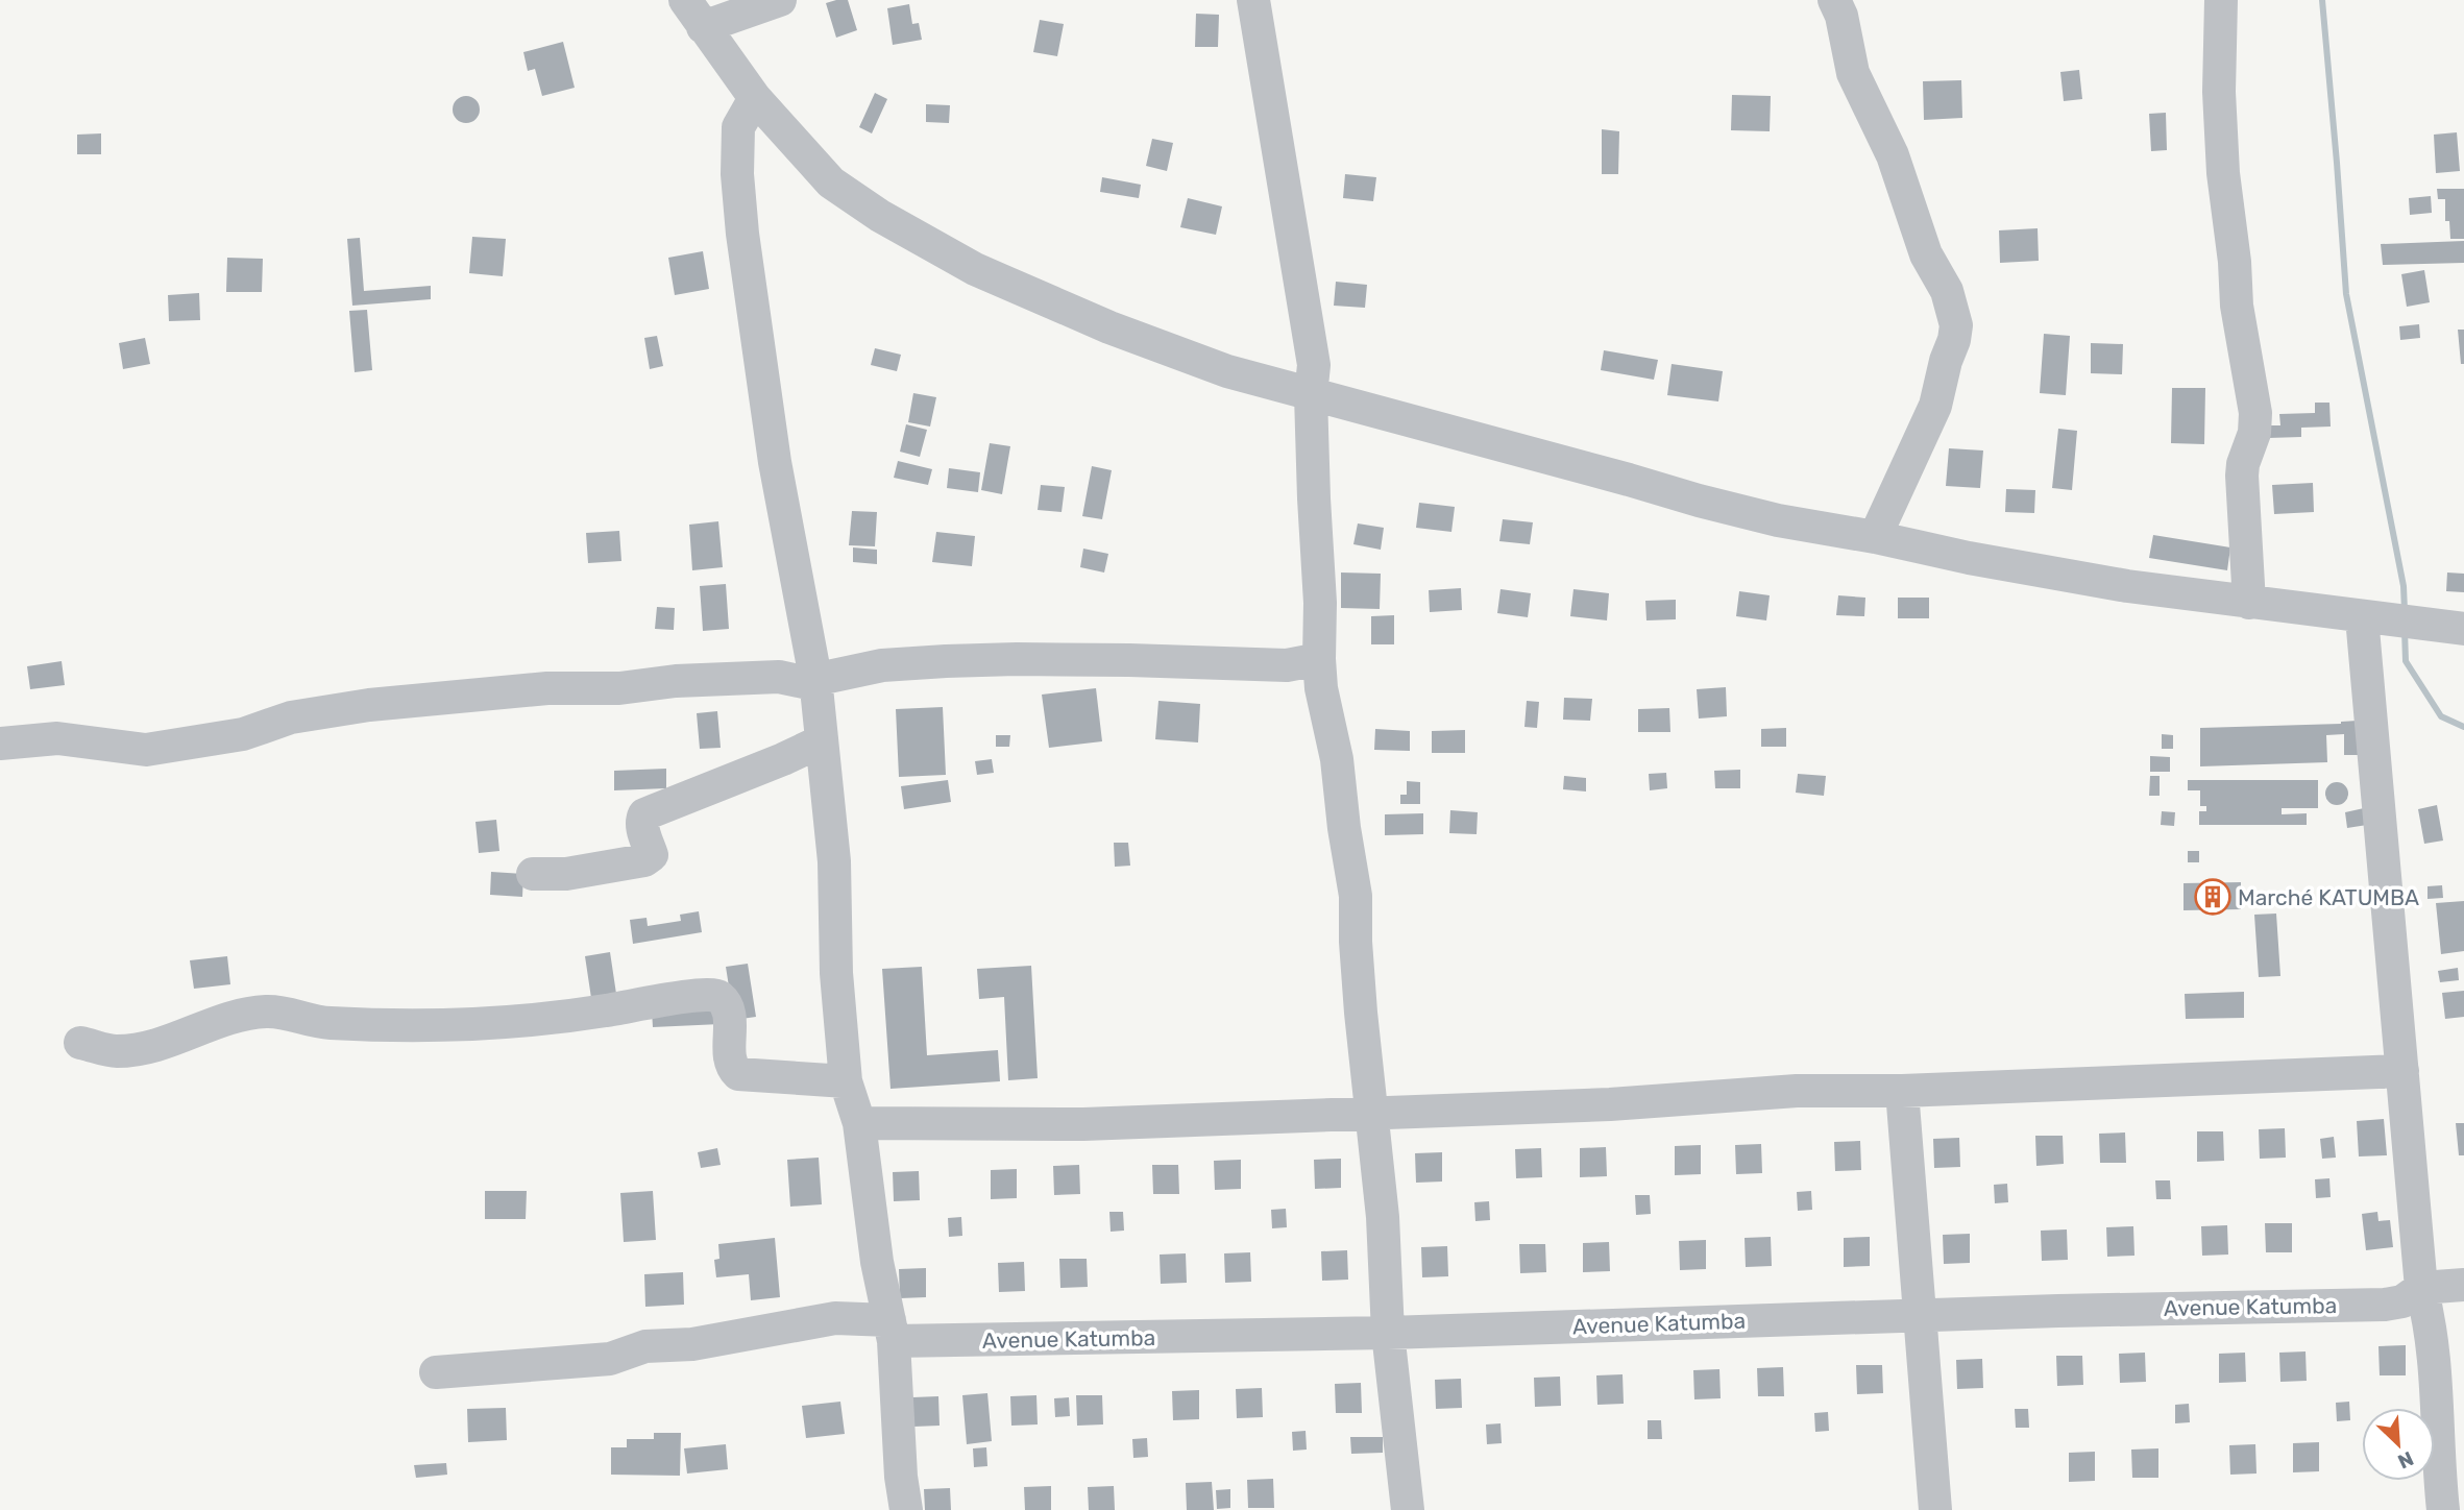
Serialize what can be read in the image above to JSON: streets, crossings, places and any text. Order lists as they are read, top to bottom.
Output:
{
  "streets": {
    "street": ["Avenue Katumba"]
  },
  "places": {
    "building": ["Marché KATUMBA"]
  },
  "north": "bottom right"
}
